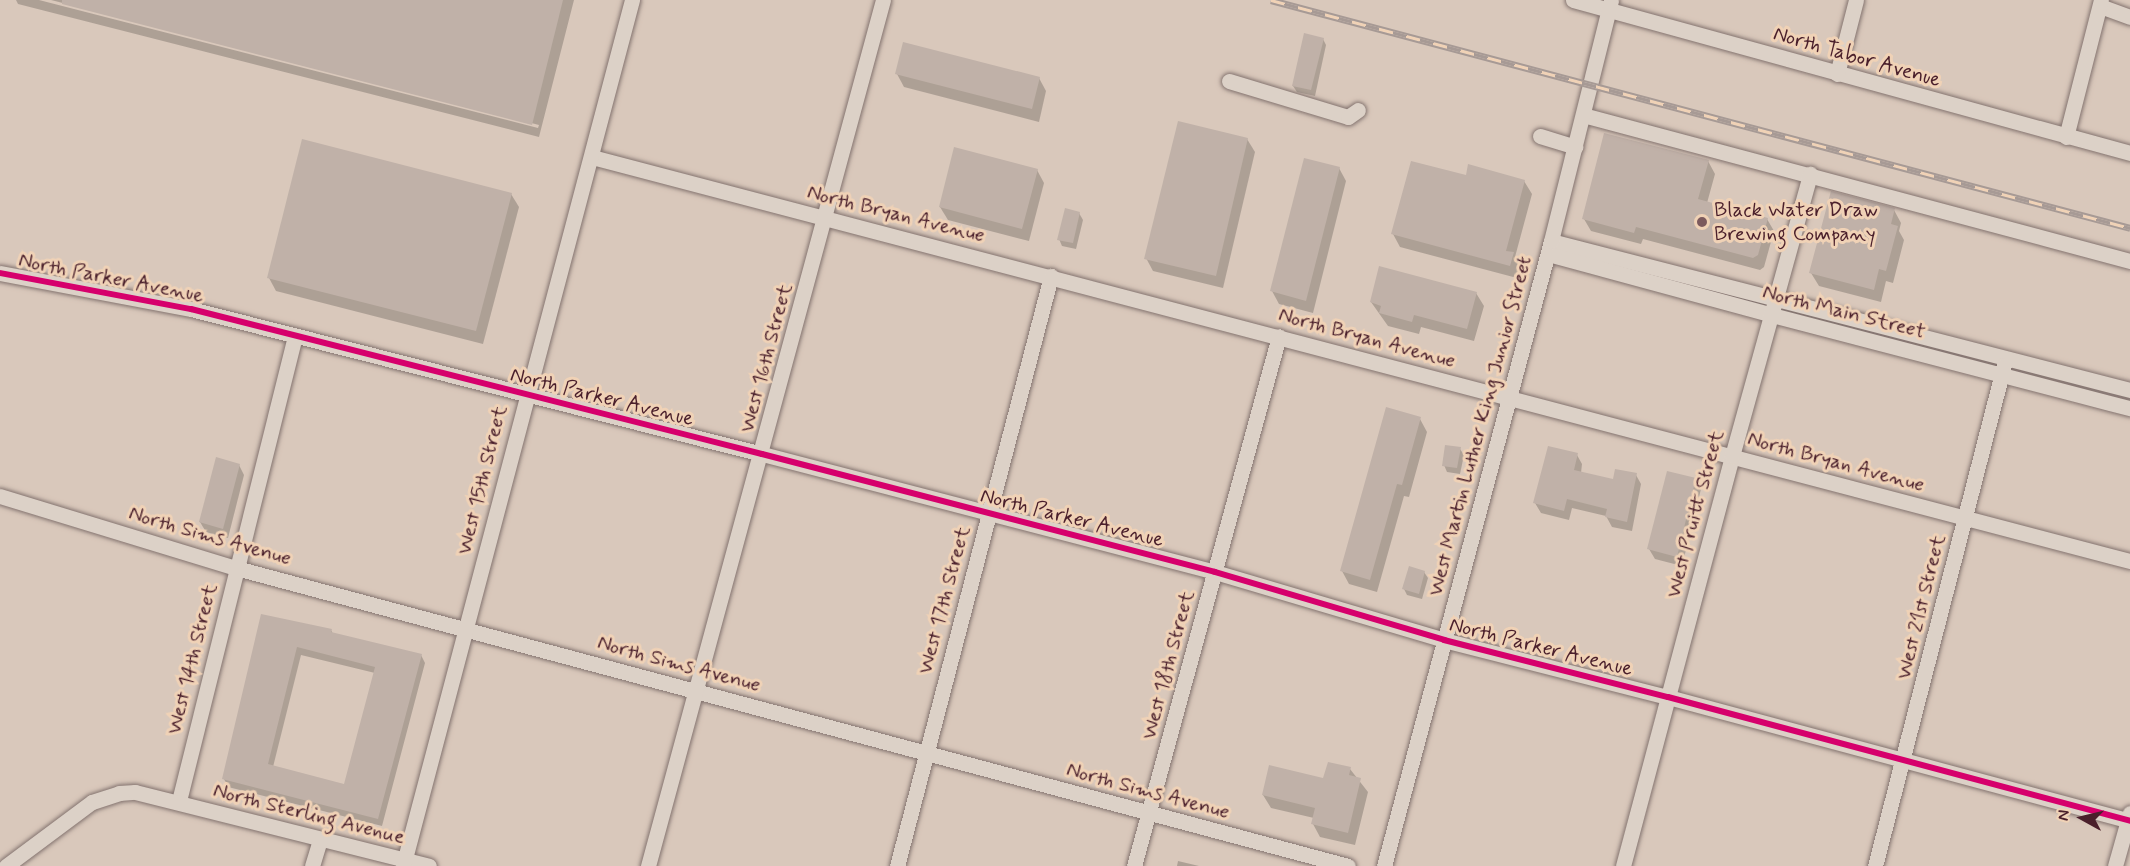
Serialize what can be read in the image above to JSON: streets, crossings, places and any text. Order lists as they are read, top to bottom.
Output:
{
  "streets": {
    "street": [
      "North Tabor Avenue",
      "North Bryan Avenue",
      "North Parker Avenue",
      "North Main Street",
      "West 16th Street",
      "West Martin Luther King Junior Street",
      "West 15th Street",
      "West Pruitt Street",
      "North Sims Avenue",
      "West 17th Street",
      "West 21st Street",
      "West 14th Street",
      "West 18th Street",
      "North Sterling Avenue"
    ]
  },
  "crossings": [
    ["North Tabor Avenue", "West Martin Luther King Junior Street"],
    ["North Bryan Avenue", "West 16th Street"],
    ["North Bryan Avenue", "West Martin Luther King Junior Street"],
    ["North Bryan Avenue", "West 15th Street"],
    ["North Bryan Avenue", "West Pruitt Street"],
    ["North Bryan Avenue", "West 17th Street"],
    ["North Bryan Avenue", "West 21st Street"],
    ["North Bryan Avenue", "West 18th Street"],
    ["North Parker Avenue", "West 16th Street"],
    ["North Parker Avenue", "West Martin Luther King Junior Street"],
    ["North Parker Avenue", "West 15th Street"],
    ["North Parker Avenue", "West Pruitt Street"],
    ["North Parker Avenue", "West 17th Street"],
    ["North Parker Avenue", "West 21st Street"],
    ["North Parker Avenue", "West 14th Street"],
    ["North Parker Avenue", "West 18th Street"],
    ["North Main Street", "West Martin Luther King Junior Street"],
    ["North Main Street", "West Pruitt Street"],
    ["North Main Street", "West 21st Street"],
    ["West 16th Street", "North Sims Avenue"],
    ["West 15th Street", "North Sims Avenue"],
    ["West 15th Street", "North Sterling Avenue"],
    ["North Sims Avenue", "West 17th Street"],
    ["North Sims Avenue", "West 14th Street"],
    ["North Sims Avenue", "West 18th Street"],
    ["West 14th Street", "North Sterling Avenue"]
  ],
  "places": ["Black Water Draw Brewing Company"],
  "north": "left"
}
